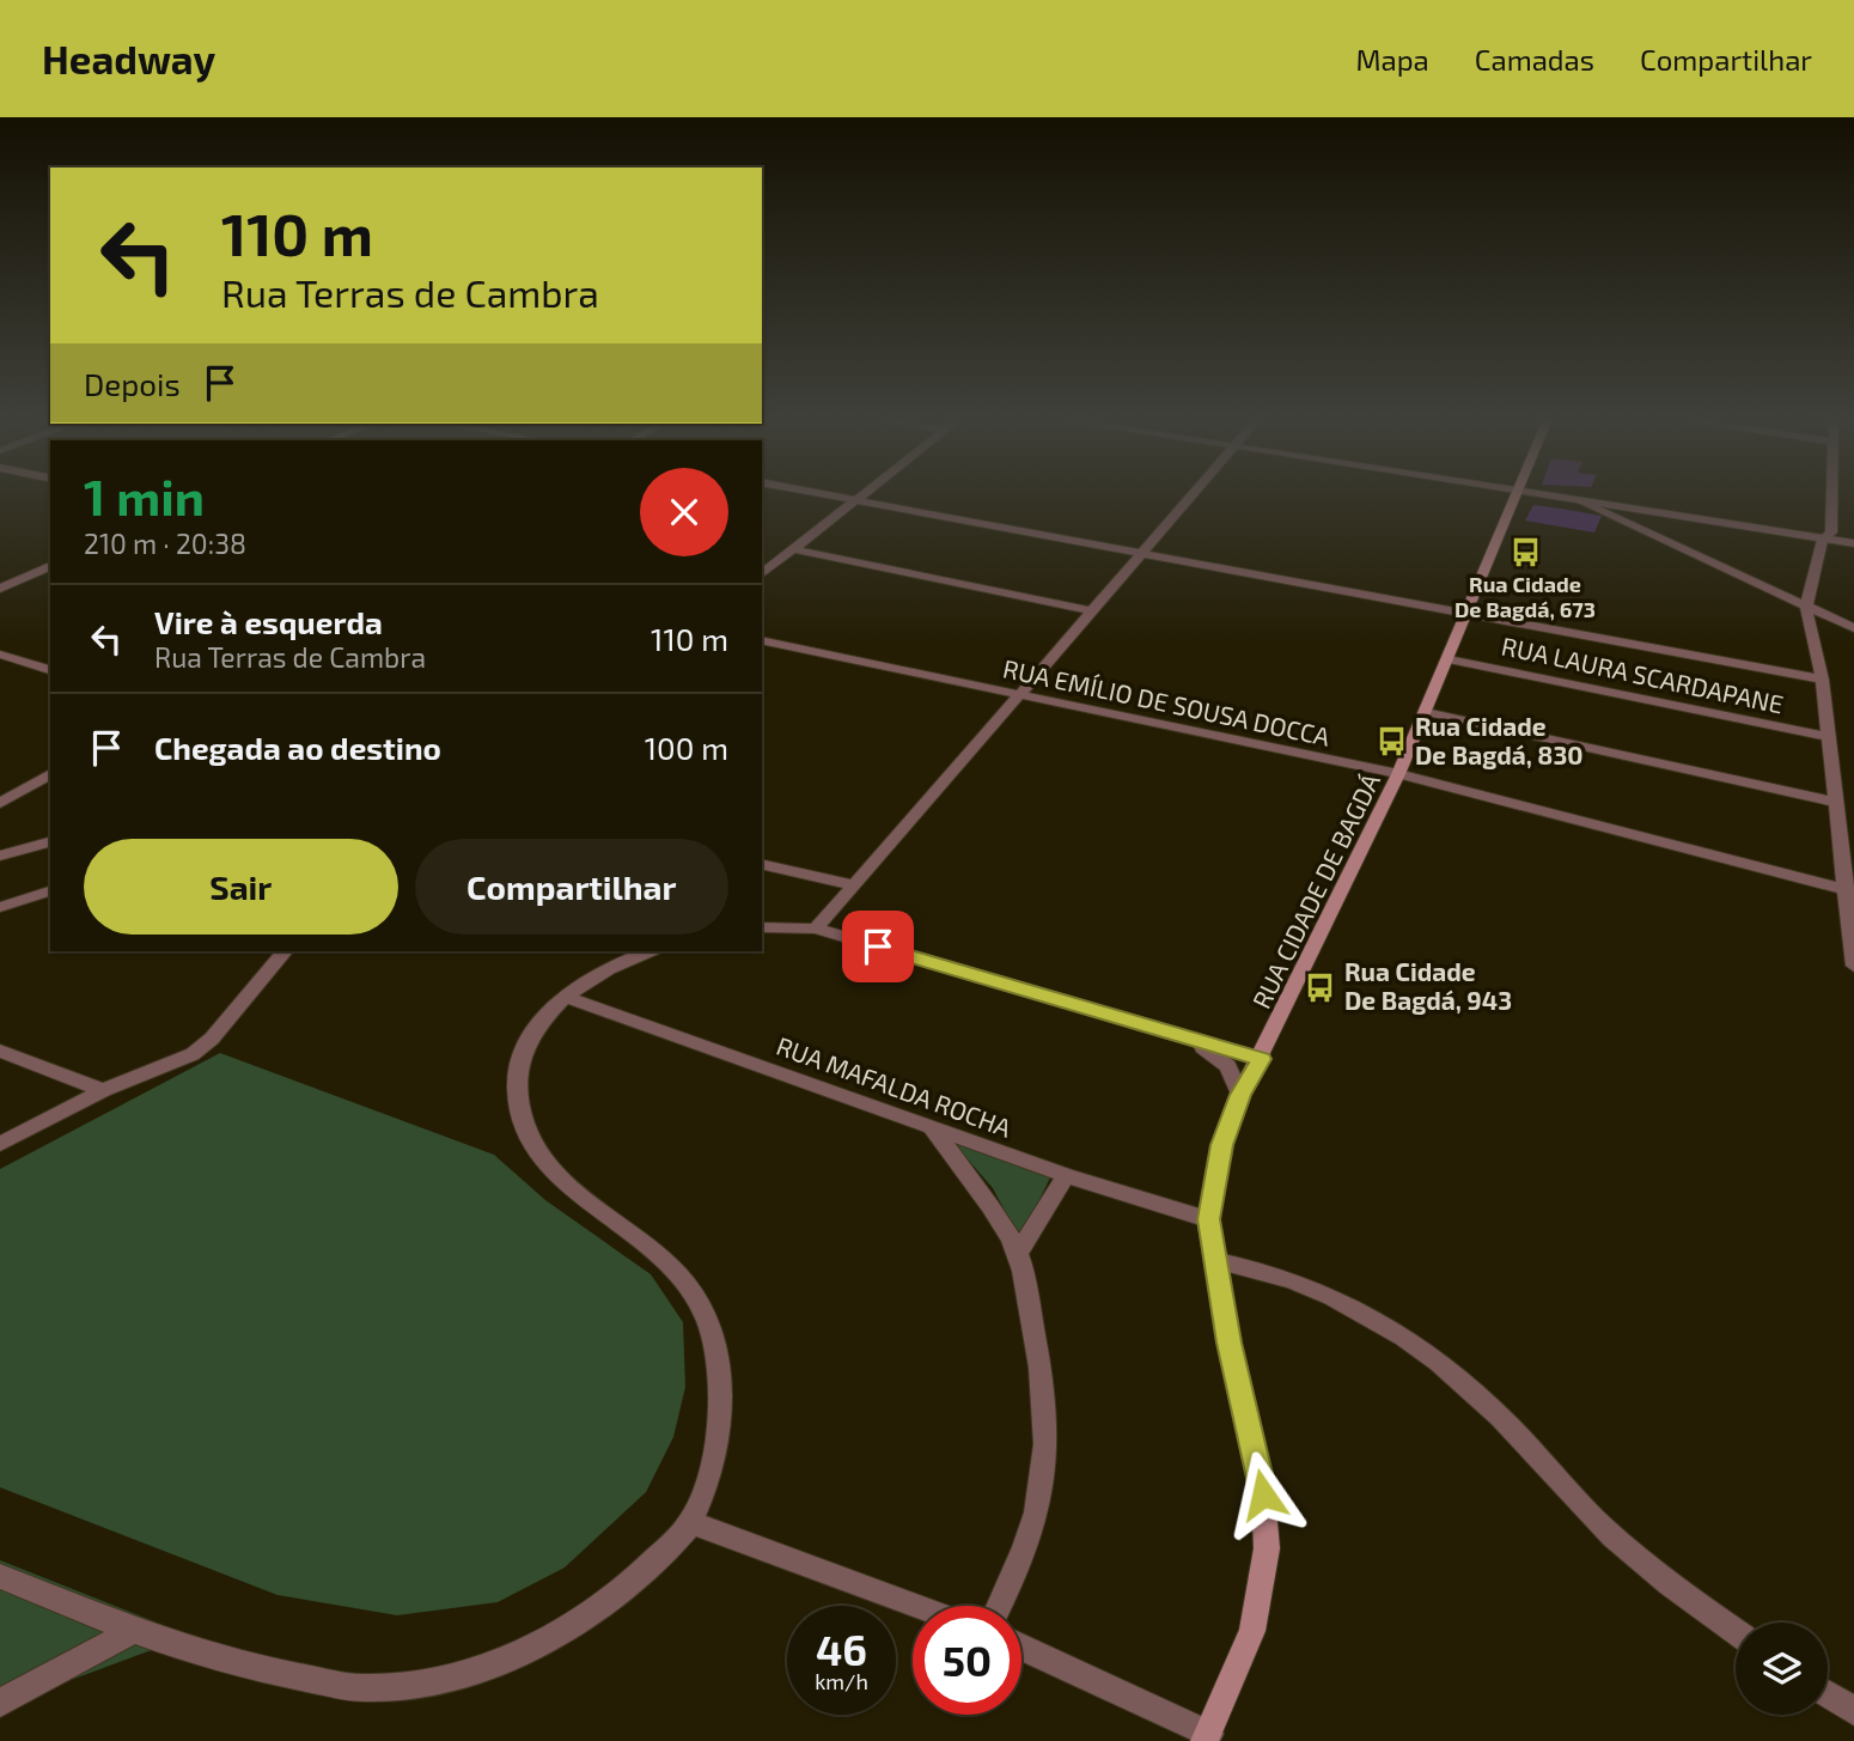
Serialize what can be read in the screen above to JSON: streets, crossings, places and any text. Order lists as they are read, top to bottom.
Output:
{
  "streets": {
    "main road": ["RUA CIDADE DE BAGDÁ"],
    "street": ["RUA LAURA SCARDAPANE", "RUA EMÍLIO DE SOUSA DOCCA", "RUA MAFALDA ROCHA"]
  },
  "crossings": [
    ["RUA LAURA SCARDAPANE", "RUA CIDADE DE BAGDÁ"],
    ["RUA EMÍLIO DE SOUSA DOCCA", "RUA CIDADE DE BAGDÁ"],
    ["RUA CIDADE DE BAGDÁ", "RUA MAFALDA ROCHA"]
  ],
  "places": {
    "bus stop": ["Rua Cidade De Bagdá, 673", "Rua Cidade De Bagdá, 830", "Rua Cidade De Bagdá, 943"]
  },
  "page": {
    "header": "Headway",
    "nav": ["Mapa", "Camadas", "Compartilhar"],
    "turn": ["110 m", "Rua Terras de Cambra"],
    "then": "Depois",
    "heading": ["1 min", "210 m · 20:38"],
    "list": [
      {
        "name": "Vire à esquerda",
        "note": "Rua Terras de Cambra",
        "value": "110 m"
      },
      {
        "name": "Chegada ao destino",
        "value": "100 m"
      }
    ],
    "buttons": ["Sair", "Compartilhar"],
    "speed": "46 km/h",
    "limit": "50"
  }
}
